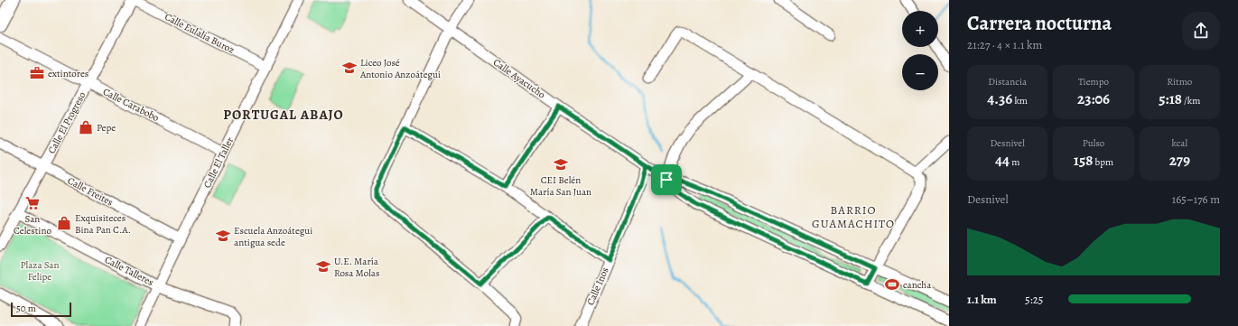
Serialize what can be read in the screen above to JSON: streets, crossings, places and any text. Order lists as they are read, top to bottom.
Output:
{
  "streets": {
    "street": [
      "Calle Eulalia Buroz",
      "Calle Ayacucho",
      "Calle Carabobo",
      "Calle El Progreso",
      "Calle El Taller",
      "Calle Freites",
      "Calle Talleres",
      "Calle Inos"
    ]
  },
  "crossings": [
    ["Calle Eulalia Buroz", "Calle El Progreso"],
    ["Calle Eulalia Buroz", "Calle El Taller"],
    ["Calle Ayacucho", "Calle Inos"],
    ["Calle Carabobo", "Calle El Progreso"],
    ["Calle Carabobo", "Calle El Taller"],
    ["Calle El Progreso", "Calle Freites"],
    ["Calle El Progreso", "Calle Talleres"],
    ["Calle El Taller", "Calle Freites"],
    ["Calle El Taller", "Calle Talleres"]
  ],
  "districts": ["PORTUGAL ABAJO", "BARRIO GUAMACHITO"],
  "parks": ["Plaza San Felipe"],
  "places": {
    "school or university": [
      "Liceo José Antonio Anzoátegui",
      "CEI Belén María San Juan",
      "Escuela Anzoátegui antigua sede",
      "U.E. María Rosa Molas"
    ],
    "office": ["extintores"],
    "shop": ["Pepe", "Exquisiteces Bina Pan C.A."],
    "supermarket": ["San Celestino"],
    "sports": ["cancha"]
  },
  "scale_bar": "50 m",
  "page": {
    "heading": ["Carrera nocturna", "21:27 · 4 × 1.1 km"],
    "map_buttons": ["+", "−"],
    "stats": [
      ["Distancia", "4.36 km"],
      ["Tiempo", "23:06"],
      ["Ritmo", "5:18 /km"],
      ["Desnivel", "44 m"],
      ["Pulso", "158 bpm"],
      ["kcal", "279"]
    ],
    "chart": ["Desnivel", "165–176 m"],
    "list": [
      {
        "name": "1.1 km",
        "note": "5:25"
      }
    ],
    "scale": "50 m"
  }
}
